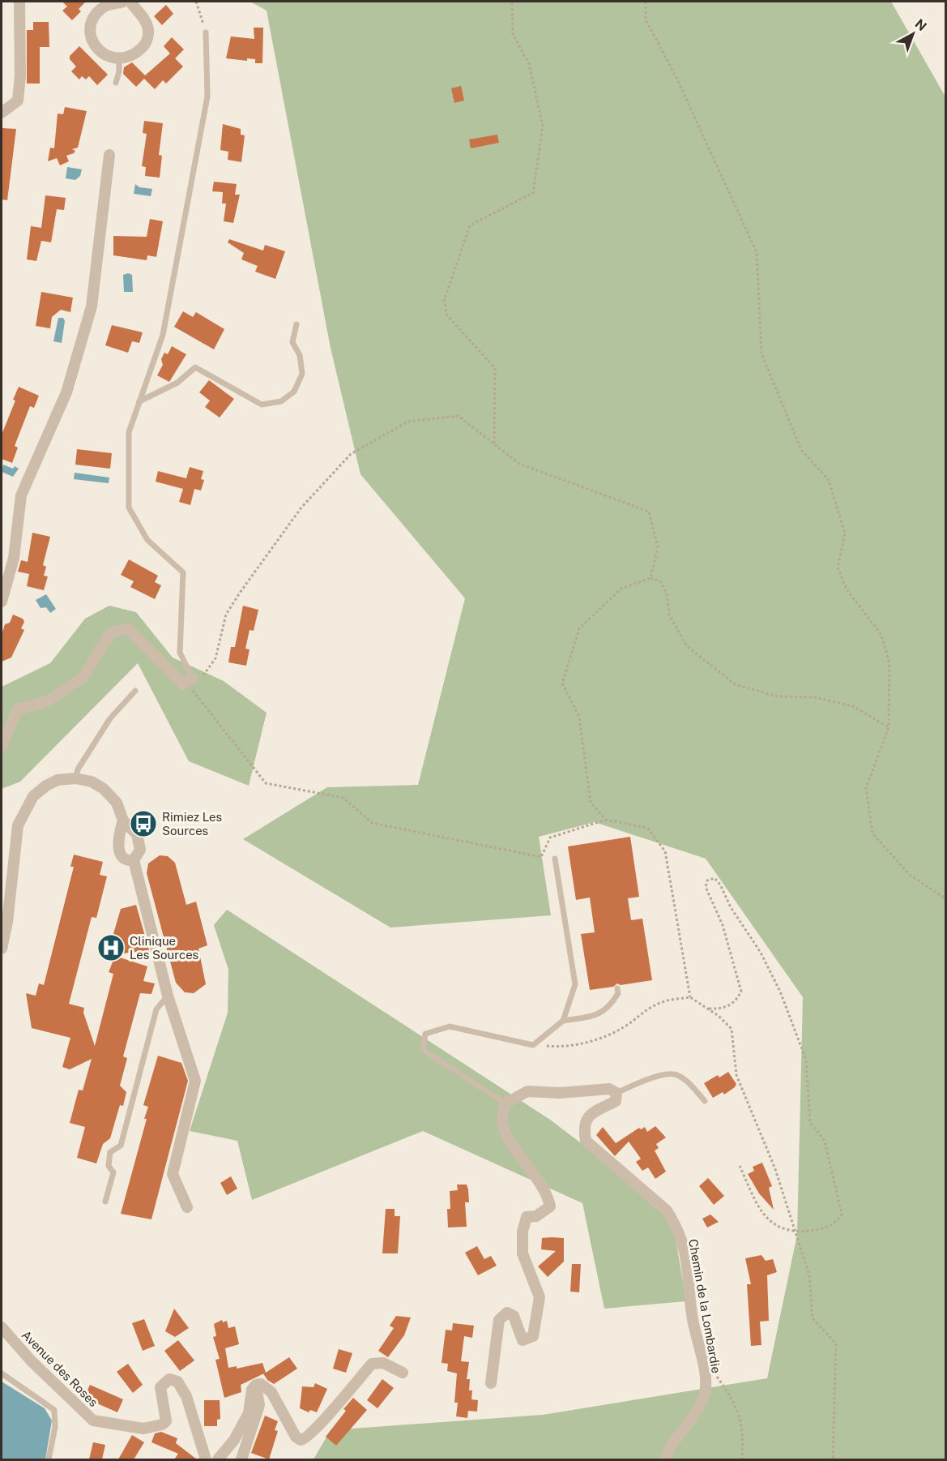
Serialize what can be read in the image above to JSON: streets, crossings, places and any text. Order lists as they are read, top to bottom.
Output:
{
  "streets": {
    "street": ["Chemin de la Lombardie", "Avenue des Roses"]
  },
  "places": {
    "bus stop": ["Rimiez Les Sources"],
    "hospital": ["Clinique Les Sources"]
  },
  "north": "top right"
}
